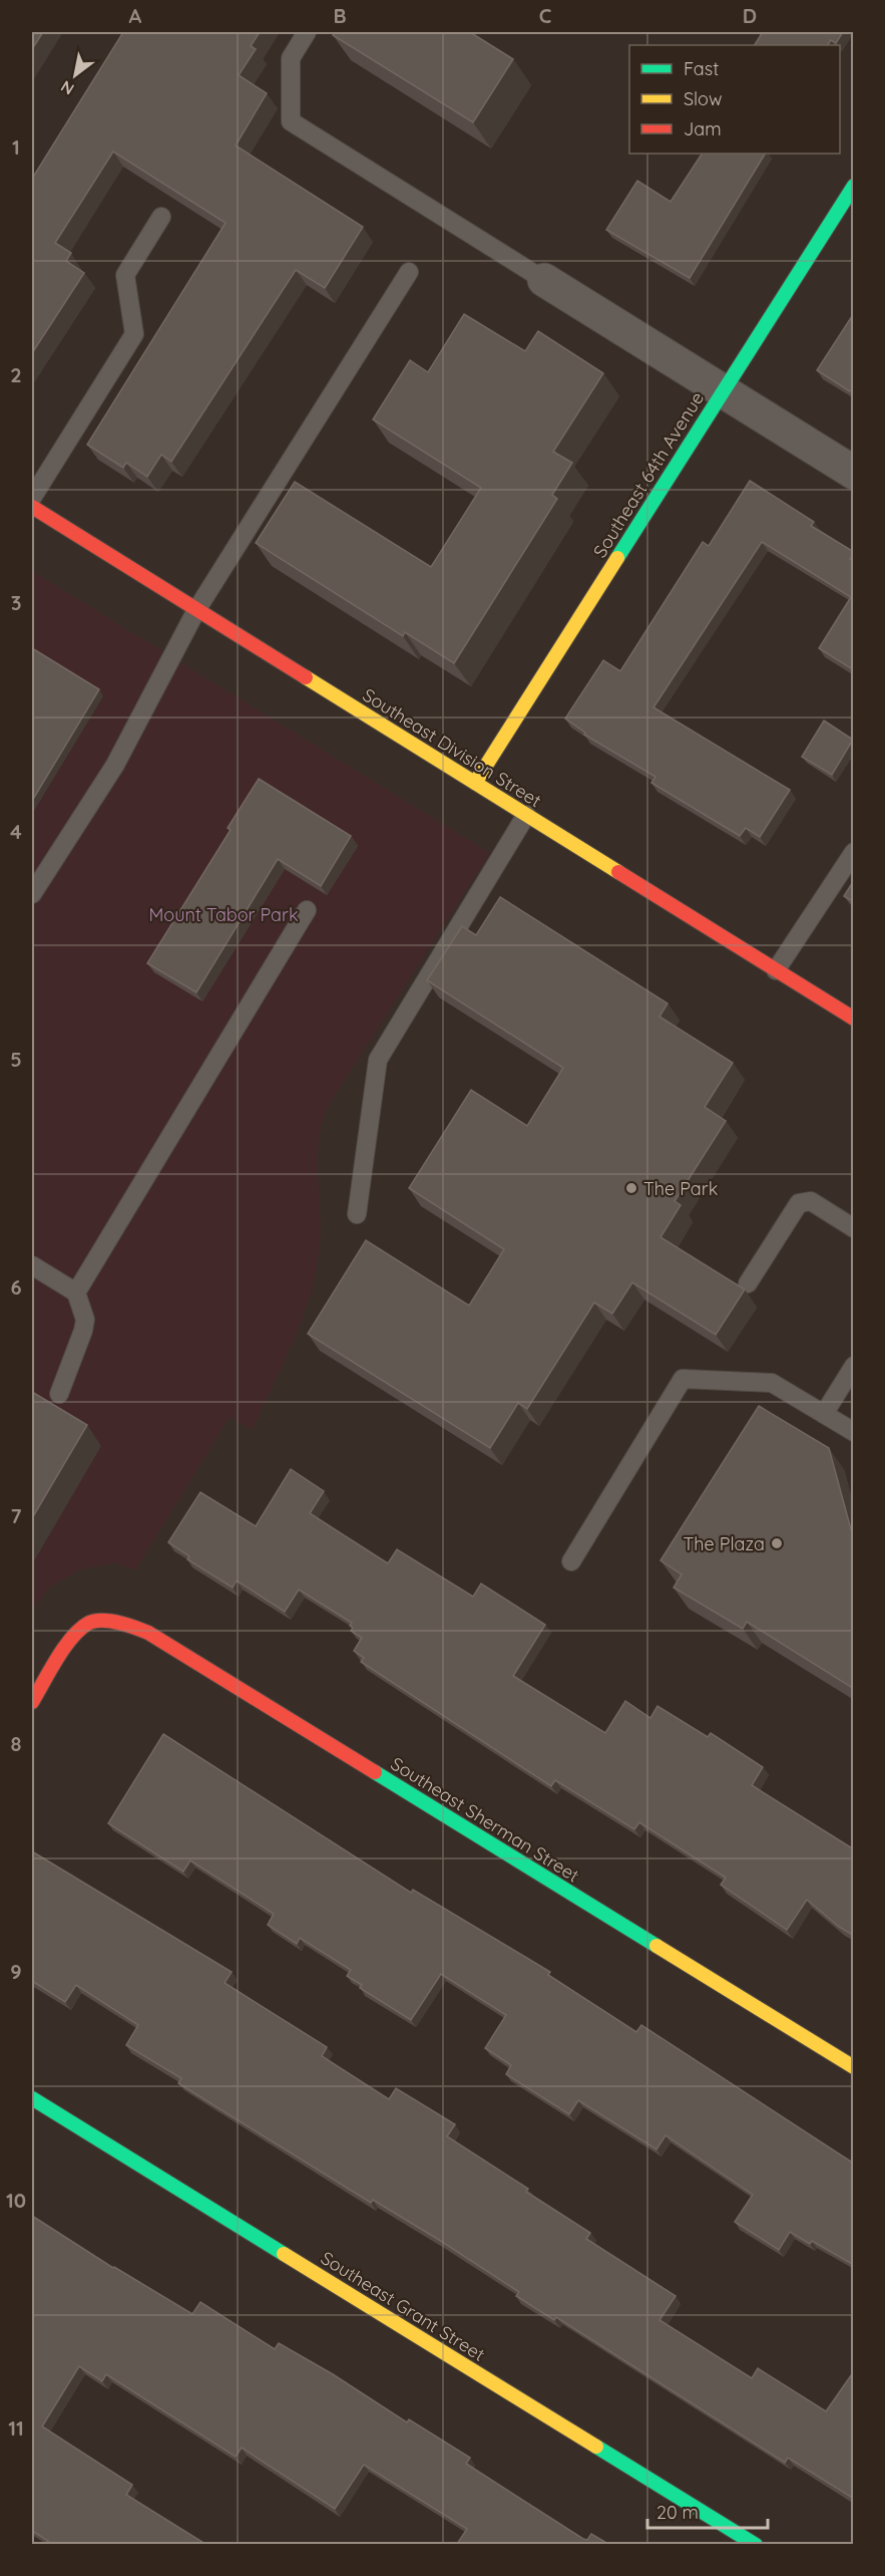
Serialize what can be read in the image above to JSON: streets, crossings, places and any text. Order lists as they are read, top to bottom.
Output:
{
  "streets": {
    "street": [
      "Southeast 64th Avenue",
      "Southeast Division Street",
      "Southeast Sherman Street",
      "Southeast Grant Street"
    ]
  },
  "crossings": [
    ["Southeast 64th Avenue", "Southeast Division Street"]
  ],
  "parks": ["Mount Tabor Park"],
  "places": ["The Park", "The Plaza"],
  "legend": ["Fast", "Slow", "Jam"],
  "scale_bar": "20 m",
  "north": "bottom left",
  "grid": {
    "columns": [
      "A",
      "B",
      "C",
      "D"
    ],
    "rows": [
      "1",
      "2",
      "3",
      "4",
      "5",
      "6",
      "7",
      "8",
      "9",
      "10",
      "11"
    ]
  }
}
